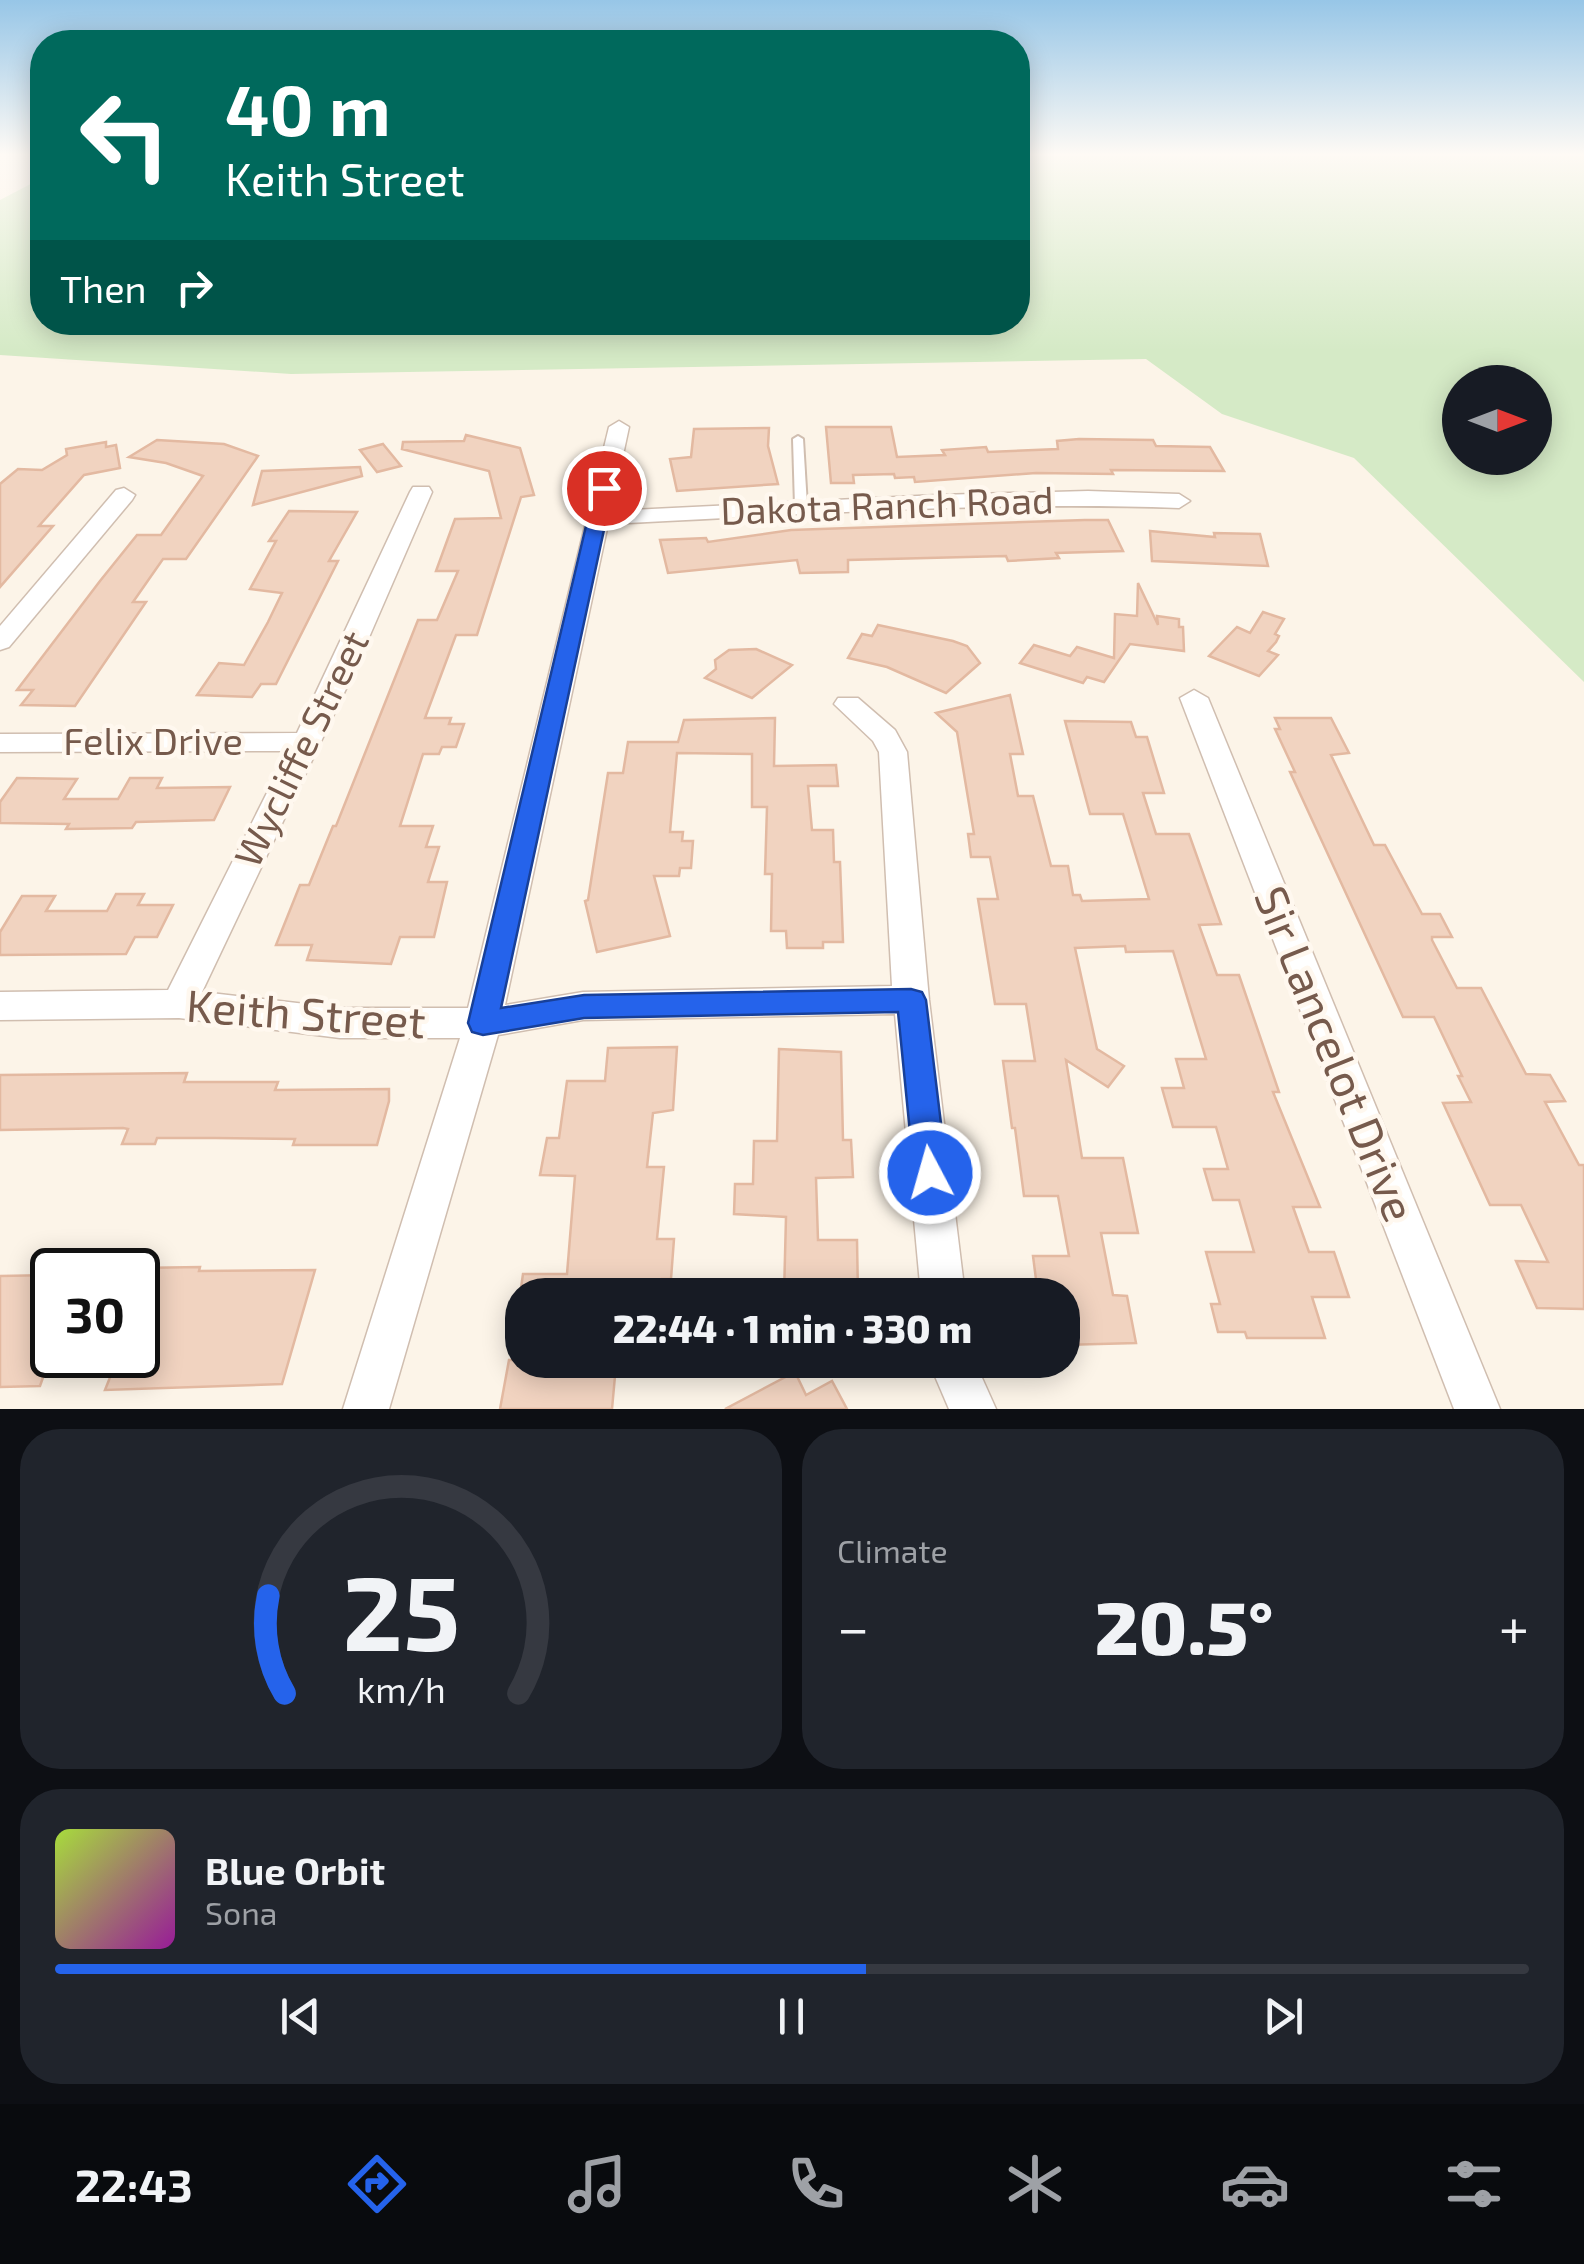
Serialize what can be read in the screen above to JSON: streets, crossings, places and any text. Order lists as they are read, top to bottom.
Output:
{
  "streets": {
    "street": [
      "Dakota Ranch Road",
      "Felix Drive",
      "Wycliffe Street",
      "Keith Street",
      "Sir Lancelot Drive"
    ]
  },
  "crossings": [
    ["Felix Drive", "Wycliffe Street"],
    ["Wycliffe Street", "Keith Street"]
  ],
  "north": "right",
  "page": {
    "turn": ["40 m", "Keith Street"],
    "then": "Then",
    "limit": "30",
    "trip": "22:44 · 1 min · 330 m",
    "tile": "Climate",
    "heat": ["−", "20.5°", "+"],
    "song": ["Blue Orbit", "Sona"],
    "tabs": "22:43",
    "gauge": ["25", "km/h"]
  }
}
